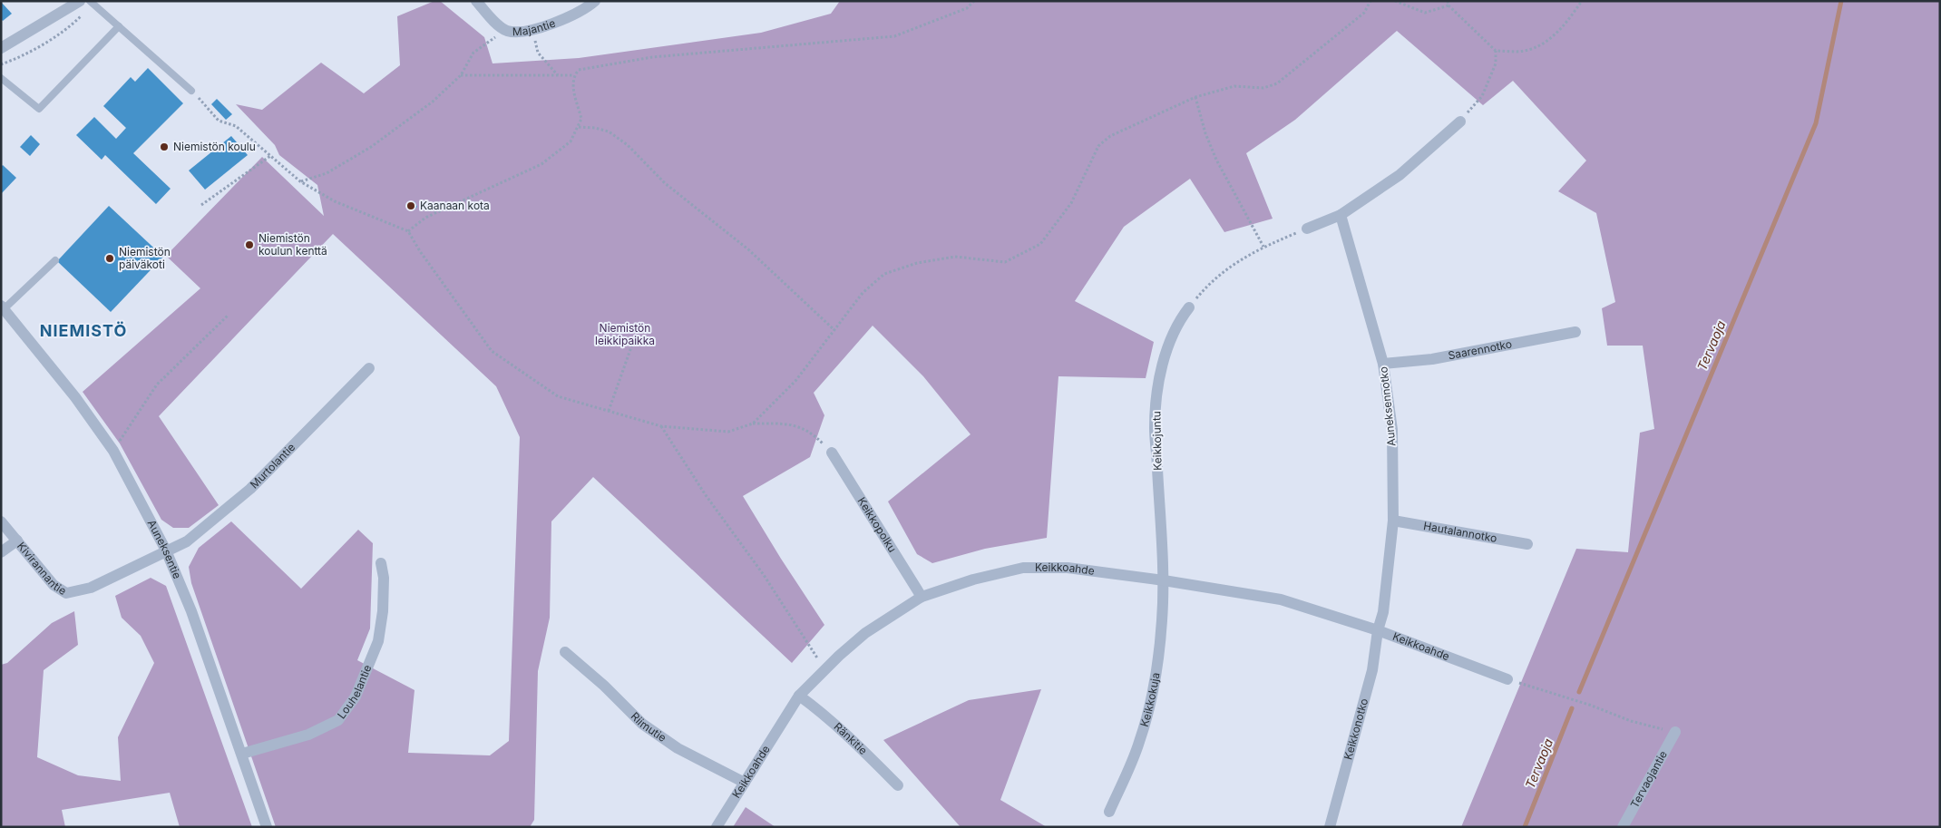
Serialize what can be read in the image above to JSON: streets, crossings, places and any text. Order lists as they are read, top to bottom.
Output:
{
  "streets": {
    "street": [
      "Majantie",
      "Saarennotko",
      "Auneksennotko",
      "Keikkojuntu",
      "Murtolantie",
      "Keikkopolku",
      "Hautalannotko",
      "Auneksentie",
      "Kivirannantie",
      "Keikkoahde",
      "Louhelantie",
      "Keikkokuja",
      "Riimutie",
      "Keikkonotko",
      "Ränkitie",
      "Tervaojantie"
    ]
  },
  "crossings": [
    ["Saarennotko", "Auneksennotko"],
    ["Auneksennotko", "Hautalannotko"],
    ["Auneksennotko", "Keikkoahde"],
    ["Auneksennotko", "Keikkonotko"],
    ["Keikkojuntu", "Keikkoahde"],
    ["Keikkojuntu", "Keikkokuja"],
    ["Murtolantie", "Auneksentie"],
    ["Murtolantie", "Kivirannantie"],
    ["Keikkopolku", "Keikkoahde"],
    ["Auneksentie", "Kivirannantie"],
    ["Auneksentie", "Louhelantie"],
    ["Keikkoahde", "Keikkokuja"],
    ["Keikkoahde", "Riimutie"],
    ["Keikkoahde", "Keikkonotko"],
    ["Keikkoahde", "Ränkitie"]
  ],
  "districts": ["NIEMISTÖ"],
  "water": ["Tervaoja"],
  "parks": ["Niemistön leikkipaikka"],
  "places": [
    "Niemistön koulu",
    "Kaanaan kota",
    "Niemistön koulun kenttä",
    "Niemistön päiväkoti"
  ]
}
